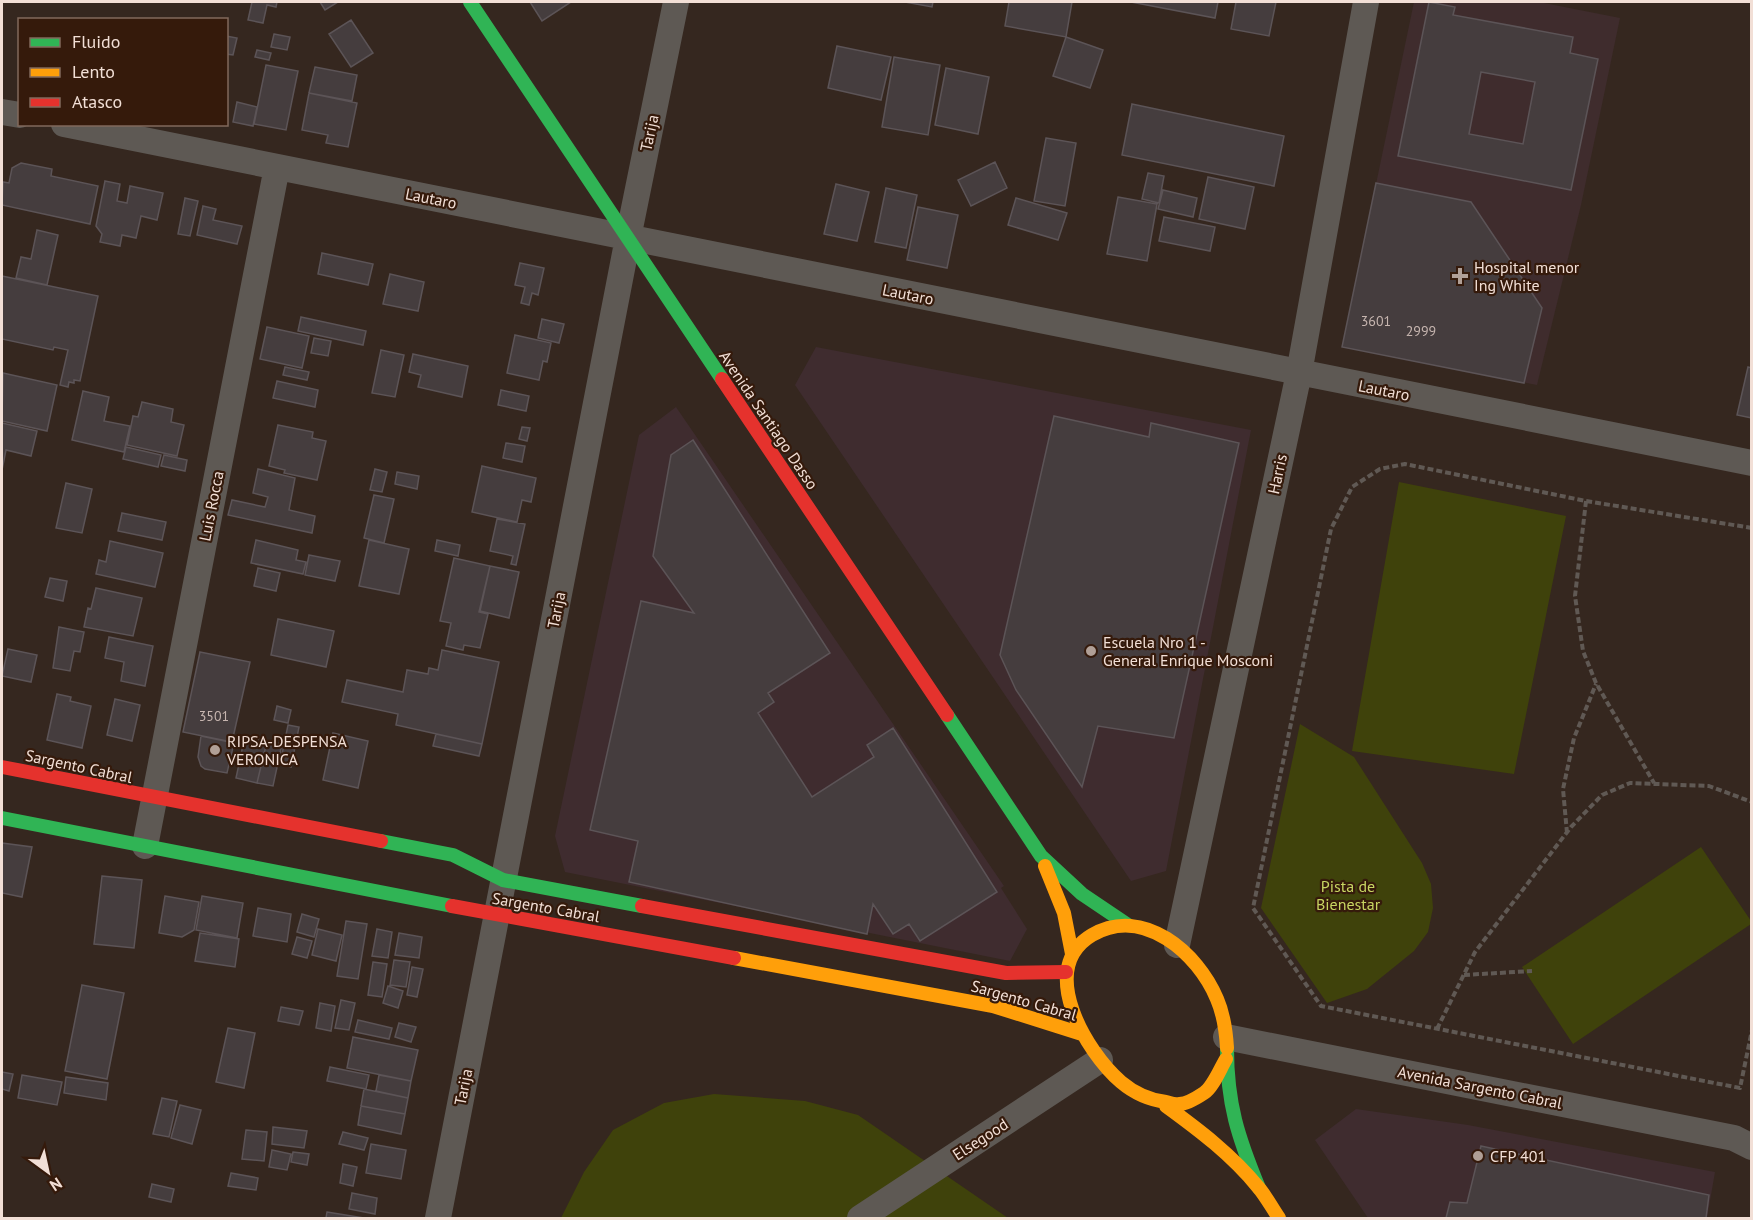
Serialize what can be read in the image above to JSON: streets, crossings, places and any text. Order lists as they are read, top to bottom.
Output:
{
  "streets": {
    "street": [
      "Tarija",
      "Lautaro",
      "Avenida Santiago Dasso",
      "Harris",
      "Luis Rocca",
      "Sargento Cabral",
      "Avenida Sargento Cabral",
      "Elsegood"
    ]
  },
  "crossings": [
    ["Tarija", "Lautaro"],
    ["Tarija", "Avenida Santiago Dasso"],
    ["Tarija", "Sargento Cabral"],
    ["Lautaro", "Avenida Santiago Dasso"],
    ["Lautaro", "Harris"],
    ["Lautaro", "Luis Rocca"],
    ["Avenida Santiago Dasso", "Harris"],
    ["Avenida Santiago Dasso", "Sargento Cabral"],
    ["Avenida Santiago Dasso", "Avenida Sargento Cabral"],
    ["Avenida Santiago Dasso", "Elsegood"],
    ["Harris", "Sargento Cabral"],
    ["Harris", "Avenida Sargento Cabral"],
    ["Harris", "Elsegood"],
    ["Luis Rocca", "Sargento Cabral"],
    ["Sargento Cabral", "Avenida Sargento Cabral"],
    ["Sargento Cabral", "Elsegood"],
    ["Avenida Sargento Cabral", "Elsegood"]
  ],
  "parks": ["Pista de Bienestar"],
  "places": {
    "health": ["Hospital menor Ing White"],
    "other": ["Escuela Nro 1 - General Enrique Mosconi", "RIPSA-DESPENSA VERONICA", "CFP 401"]
  },
  "house_numbers": ["3601", "2999", "3501"],
  "legend": ["Fluido", "Lento", "Atasco"],
  "north": "bottom right"
}
